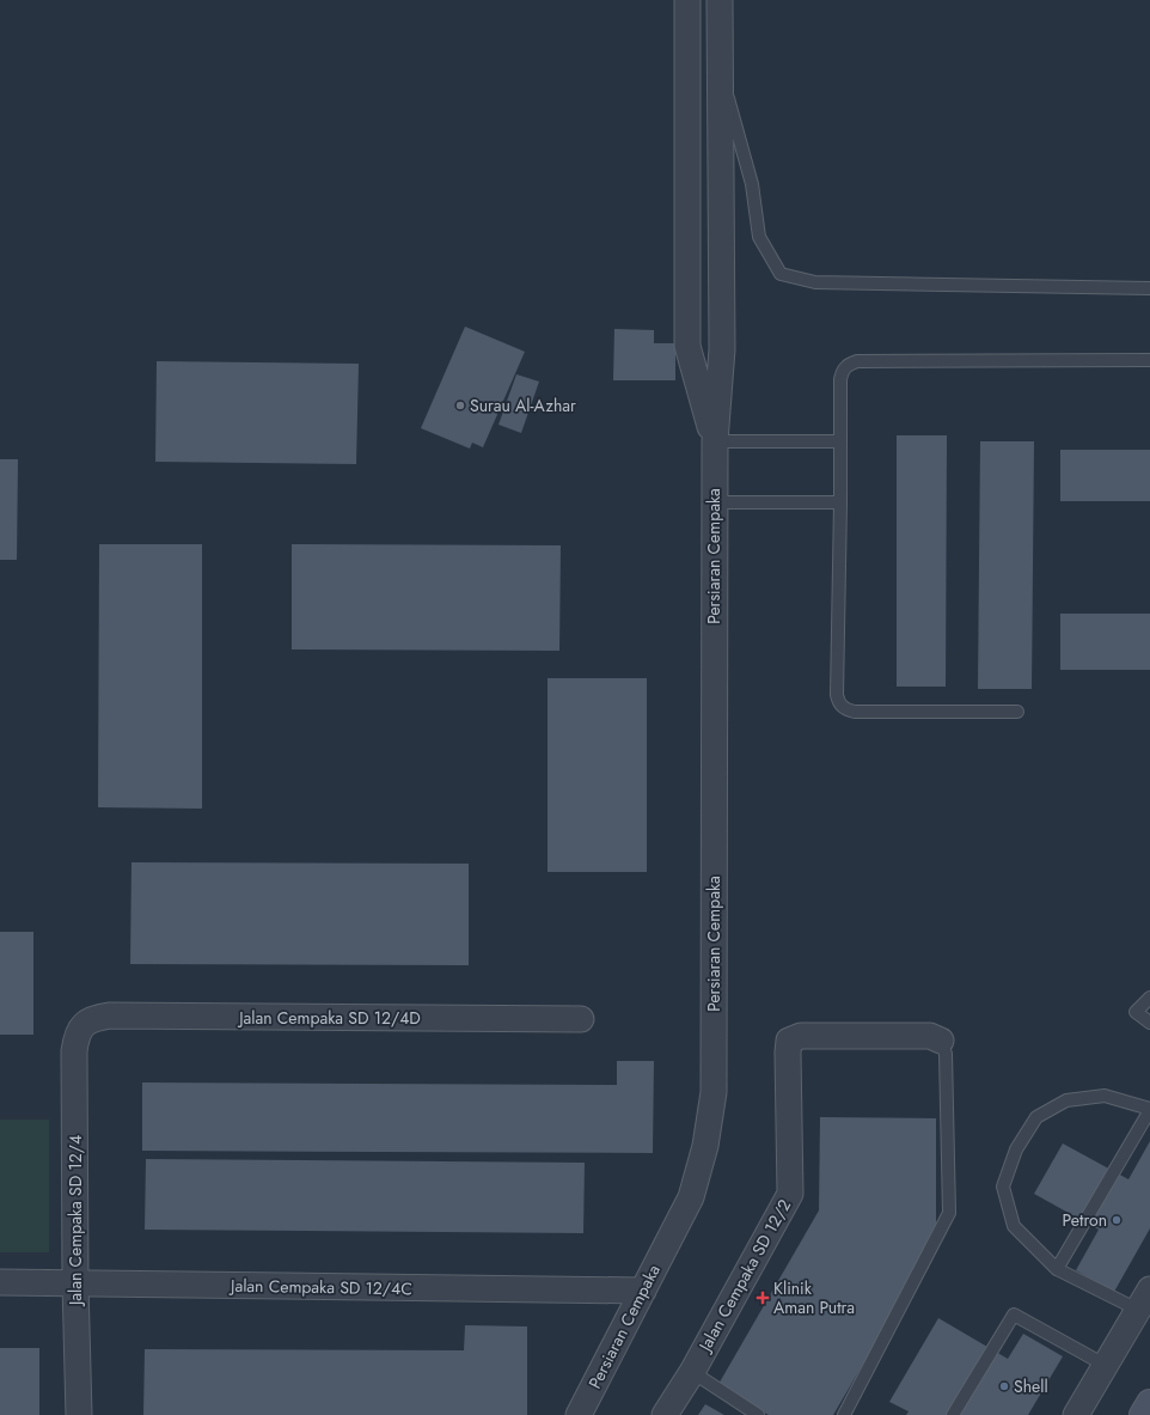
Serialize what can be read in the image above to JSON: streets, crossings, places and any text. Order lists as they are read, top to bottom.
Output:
{
  "streets": {
    "street": [
      "Persiaran Cempaka",
      "Jalan Cempaka SD 12/4D",
      "Jalan Cempaka SD 12/4",
      "Jalan Cempaka SD 12/2",
      "Jalan Cempaka SD 12/4C"
    ]
  },
  "crossings": [
    ["Persiaran Cempaka", "Jalan Cempaka SD 12/4C"],
    ["Jalan Cempaka SD 12/4D", "Jalan Cempaka SD 12/4"],
    ["Jalan Cempaka SD 12/4", "Jalan Cempaka SD 12/4C"]
  ],
  "places": {
    "other": ["Surau Al-Azhar", "Petron", "Shell"],
    "health": ["Klinik Aman Putra"]
  }
}
